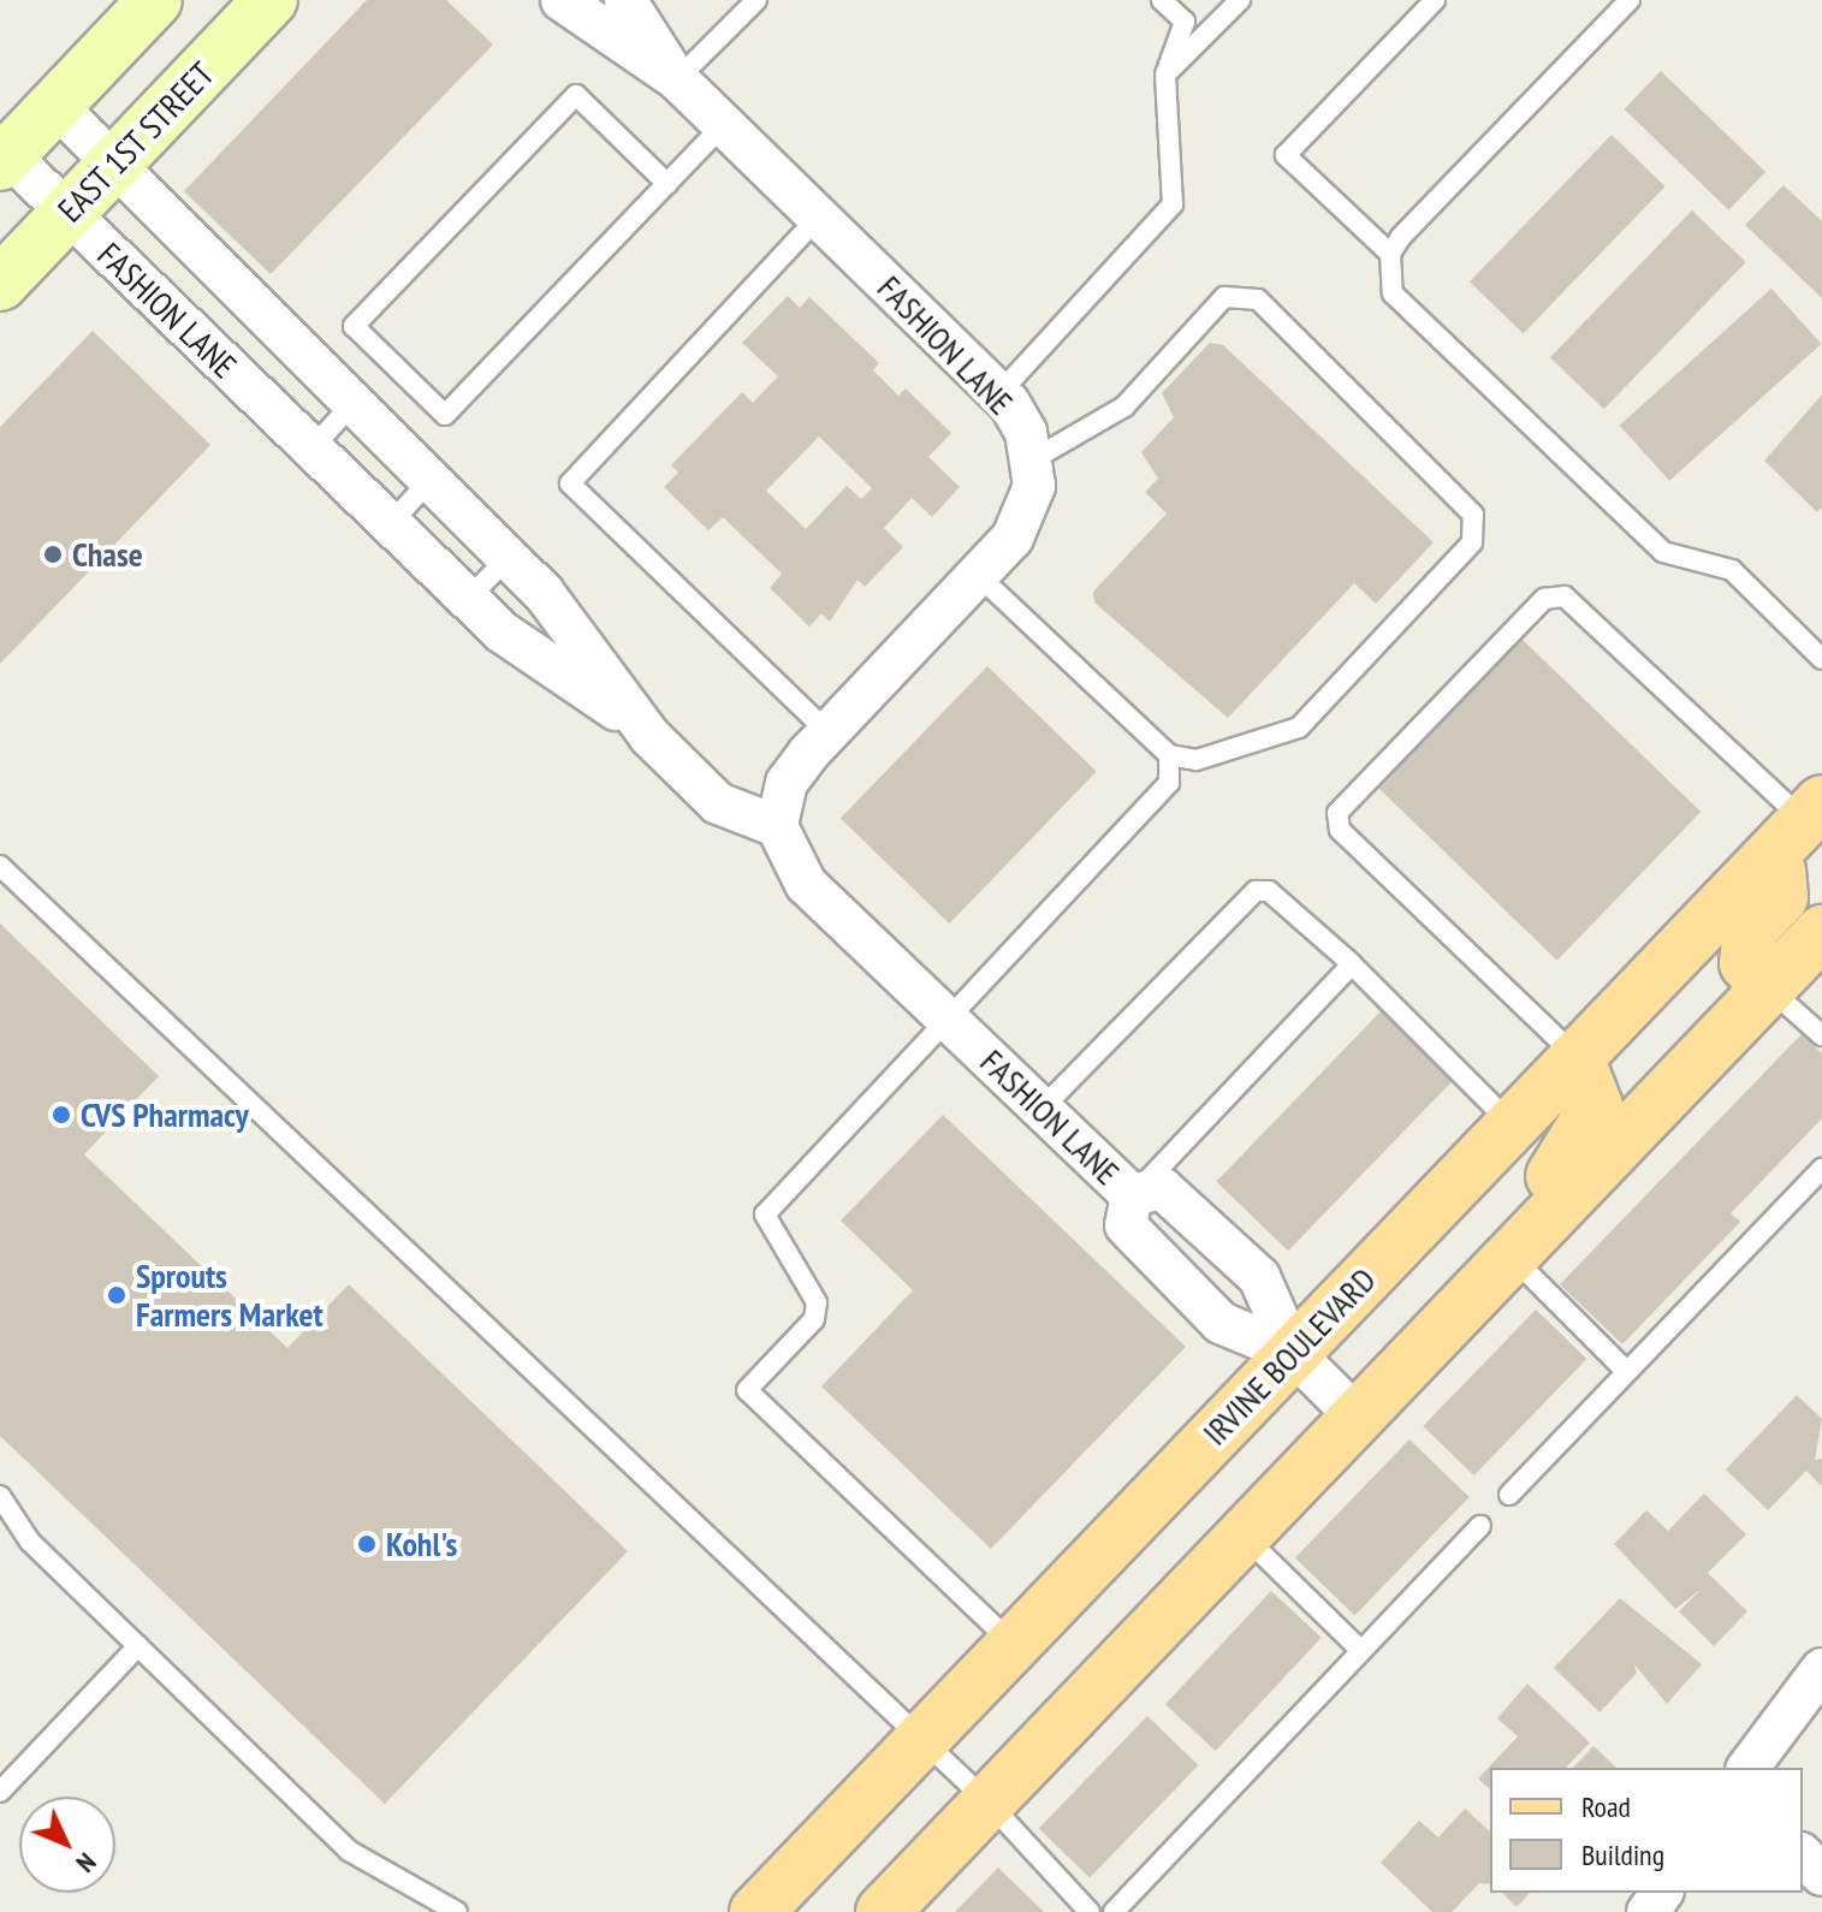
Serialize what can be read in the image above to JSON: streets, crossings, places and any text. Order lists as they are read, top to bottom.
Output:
{
  "streets": {
    "main road": ["EAST 1ST STREET", "IRVINE BOULEVARD"],
    "street": ["FASHION LANE"]
  },
  "crossings": [
    ["EAST 1ST STREET", "FASHION LANE"],
    ["FASHION LANE", "IRVINE BOULEVARD"]
  ],
  "places": [
    "Chase",
    "CVS Pharmacy",
    "Sprouts Farmers Market",
    "Kohl's"
  ],
  "legend": ["Road", "Building"],
  "north": "bottom right"
}
